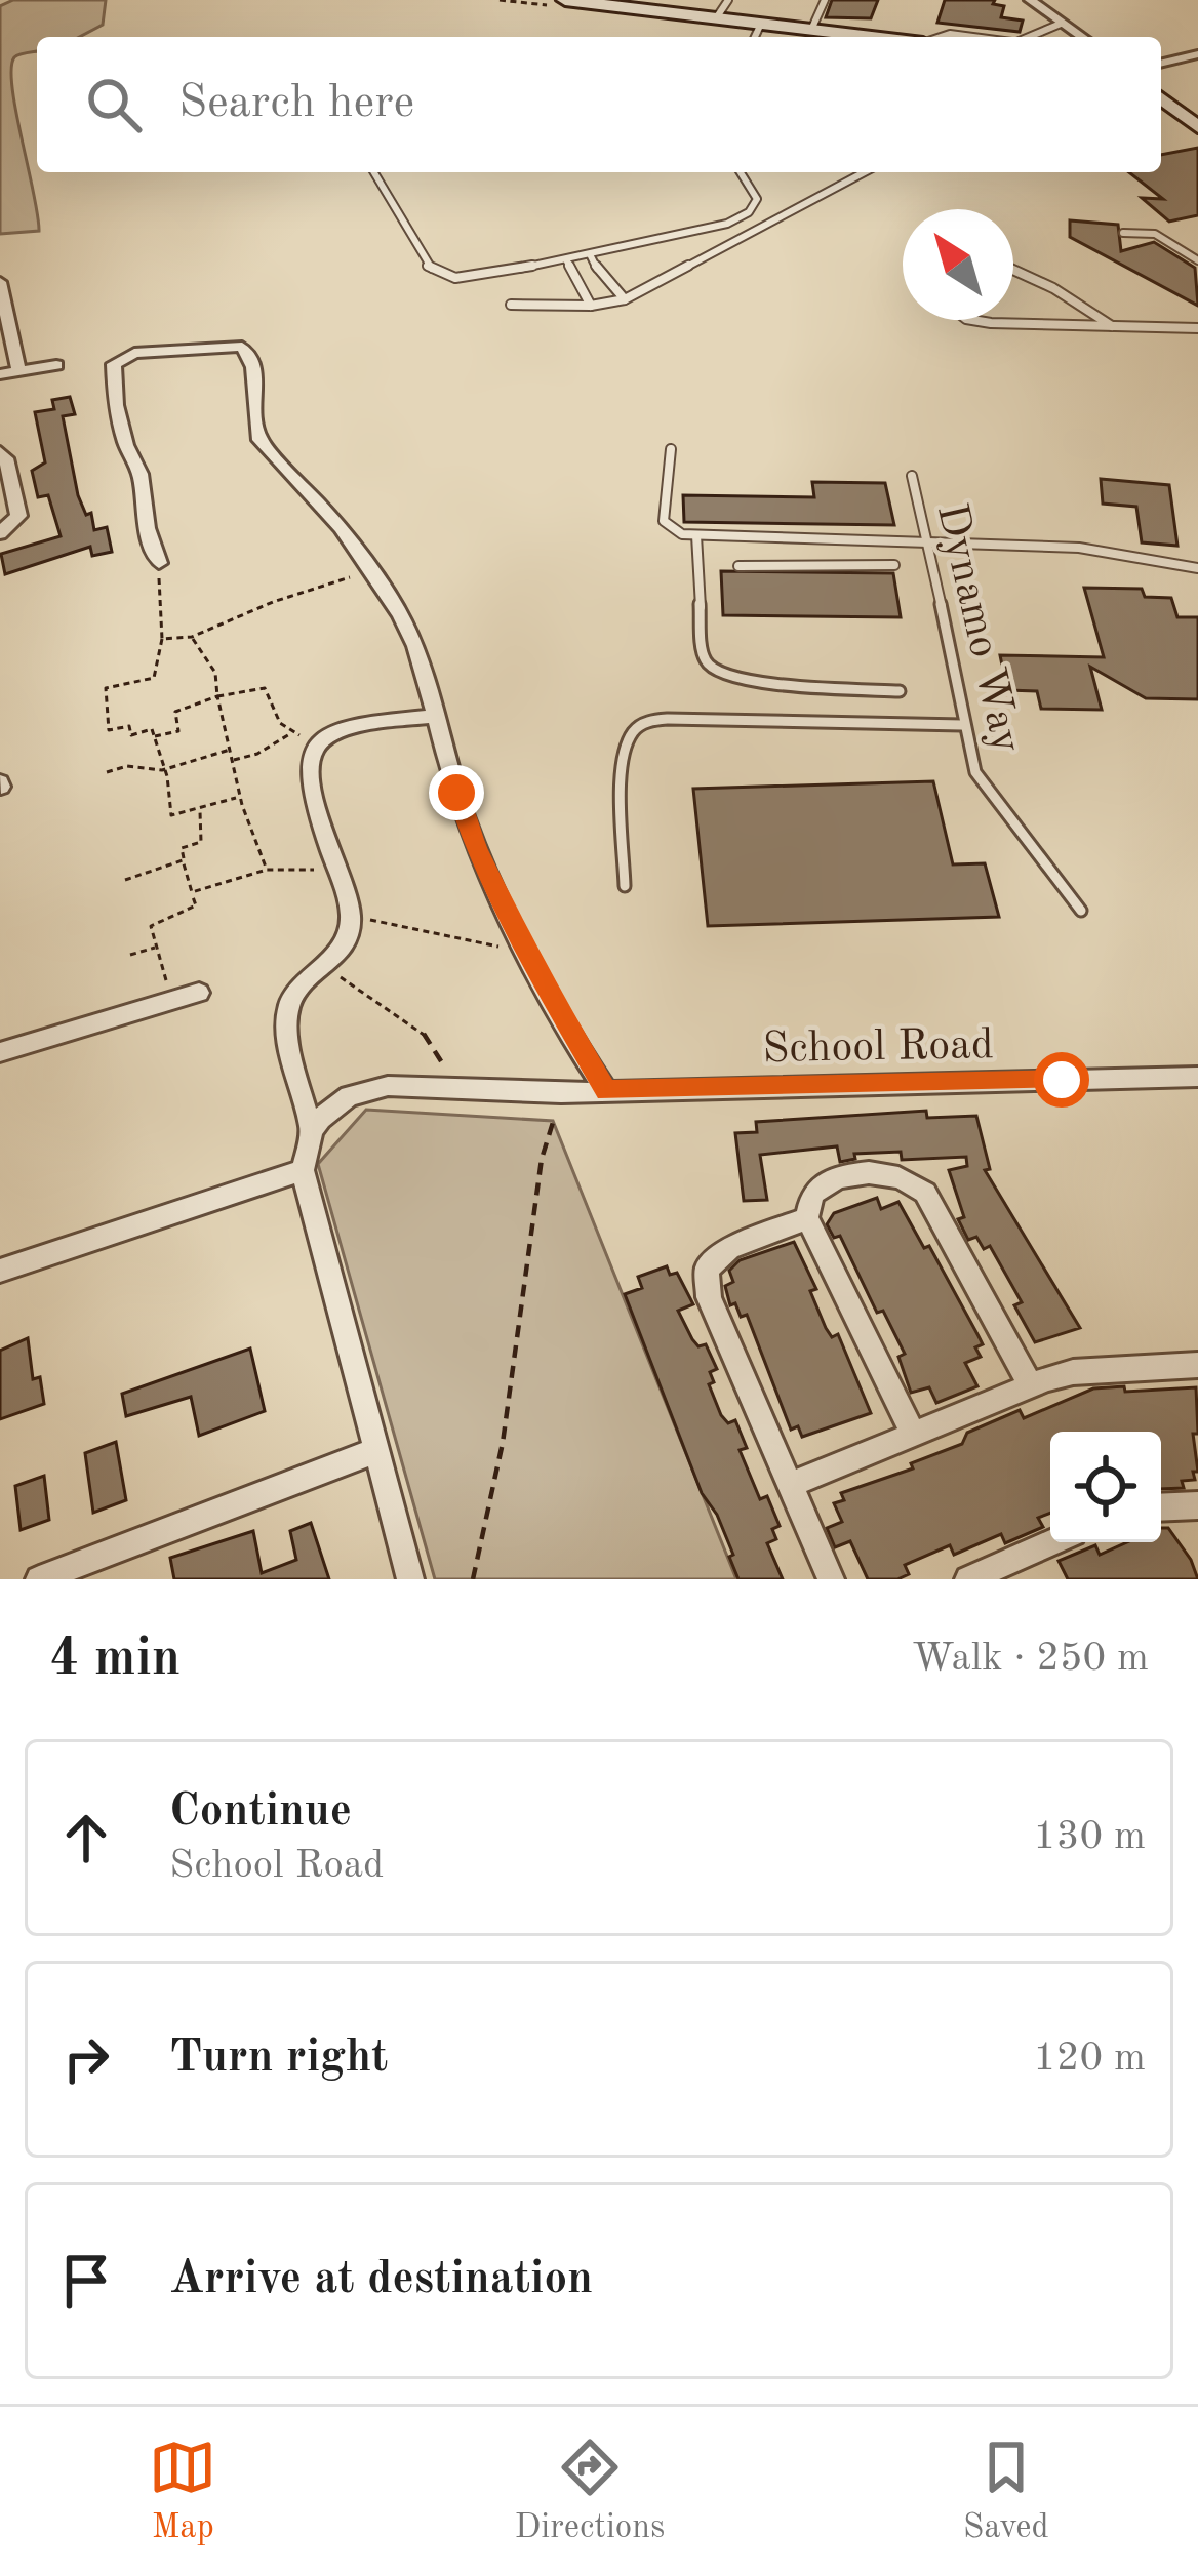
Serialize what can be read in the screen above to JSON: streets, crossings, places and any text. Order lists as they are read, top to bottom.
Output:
{
  "streets": {
    "street": ["School Road"],
    "lane": ["Dynamo Way"]
  },
  "north": "top left",
  "page": {
    "search": "Search here",
    "heading": ["4 min", "Walk · 250 m"],
    "list": [
      ["Continue", "School Road", "130 m"],
      ["Turn right", "120 m"],
      "Arrive at destination"
    ],
    "nav": ["Map", "Directions", "Saved"]
  }
}
